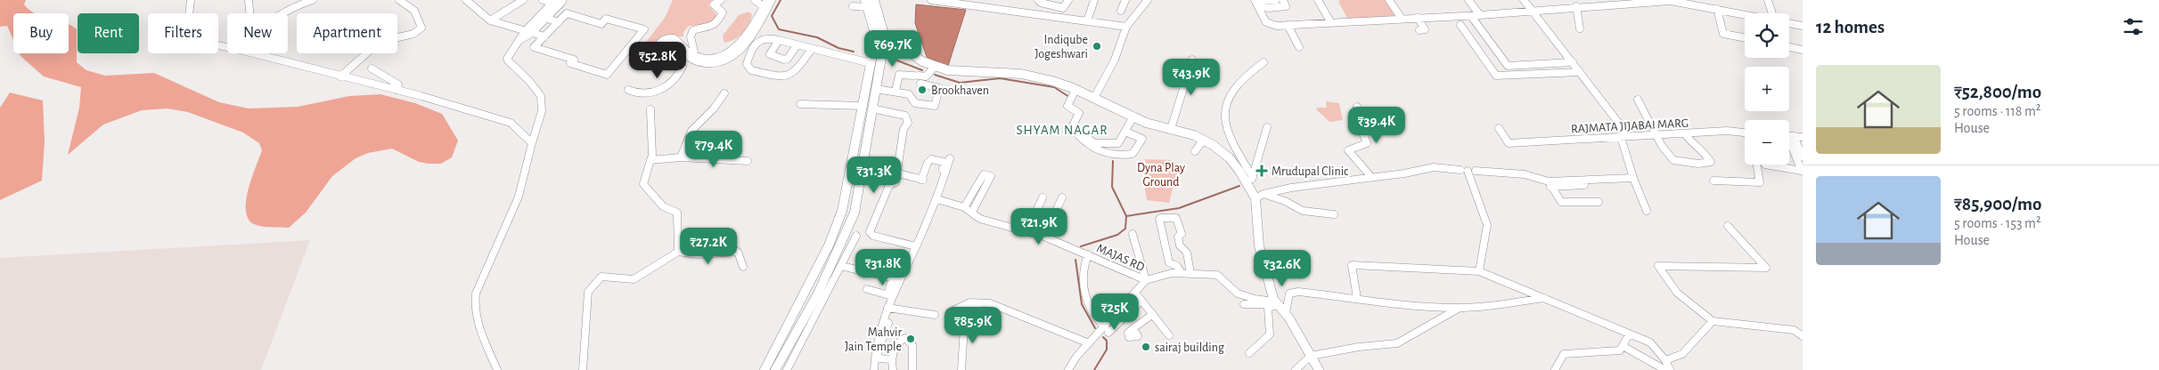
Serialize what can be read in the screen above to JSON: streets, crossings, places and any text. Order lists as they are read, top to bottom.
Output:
{
  "streets": {
    "street": ["RAJMATA JIJABAI MARG", "MAJAS RD"]
  },
  "districts": ["SHYAM NAGAR"],
  "parks": ["Dyna Play Ground"],
  "places": {
    "other": [
      "Indiqube Jogeshwari",
      "Brookhaven",
      "Mahvir Jain Temple",
      "sairaj building"
    ],
    "health": ["Mrudupal Clinic"]
  },
  "page": {
    "heading": "12 homes",
    "map_buttons": ["+", "−"],
    "chip": [
      "Buy",
      "Rent",
      "Filters",
      "New",
      "Apartment"
    ],
    "price": [
      "₹69.7K",
      "₹52.8K",
      "₹43.9K",
      "₹39.4K",
      "₹79.4K",
      "₹31.3K",
      "₹21.9K",
      "₹27.2K",
      "₹31.8K",
      "₹32.6K",
      "₹25K",
      "₹85.9K"
    ],
    "list": [
      {
        "name": "₹52,800/mo",
        "note": "5 rooms · 118 m² · House"
      },
      {
        "name": "₹85,900/mo",
        "note": "5 rooms · 153 m² · House"
      }
    ]
  }
}
